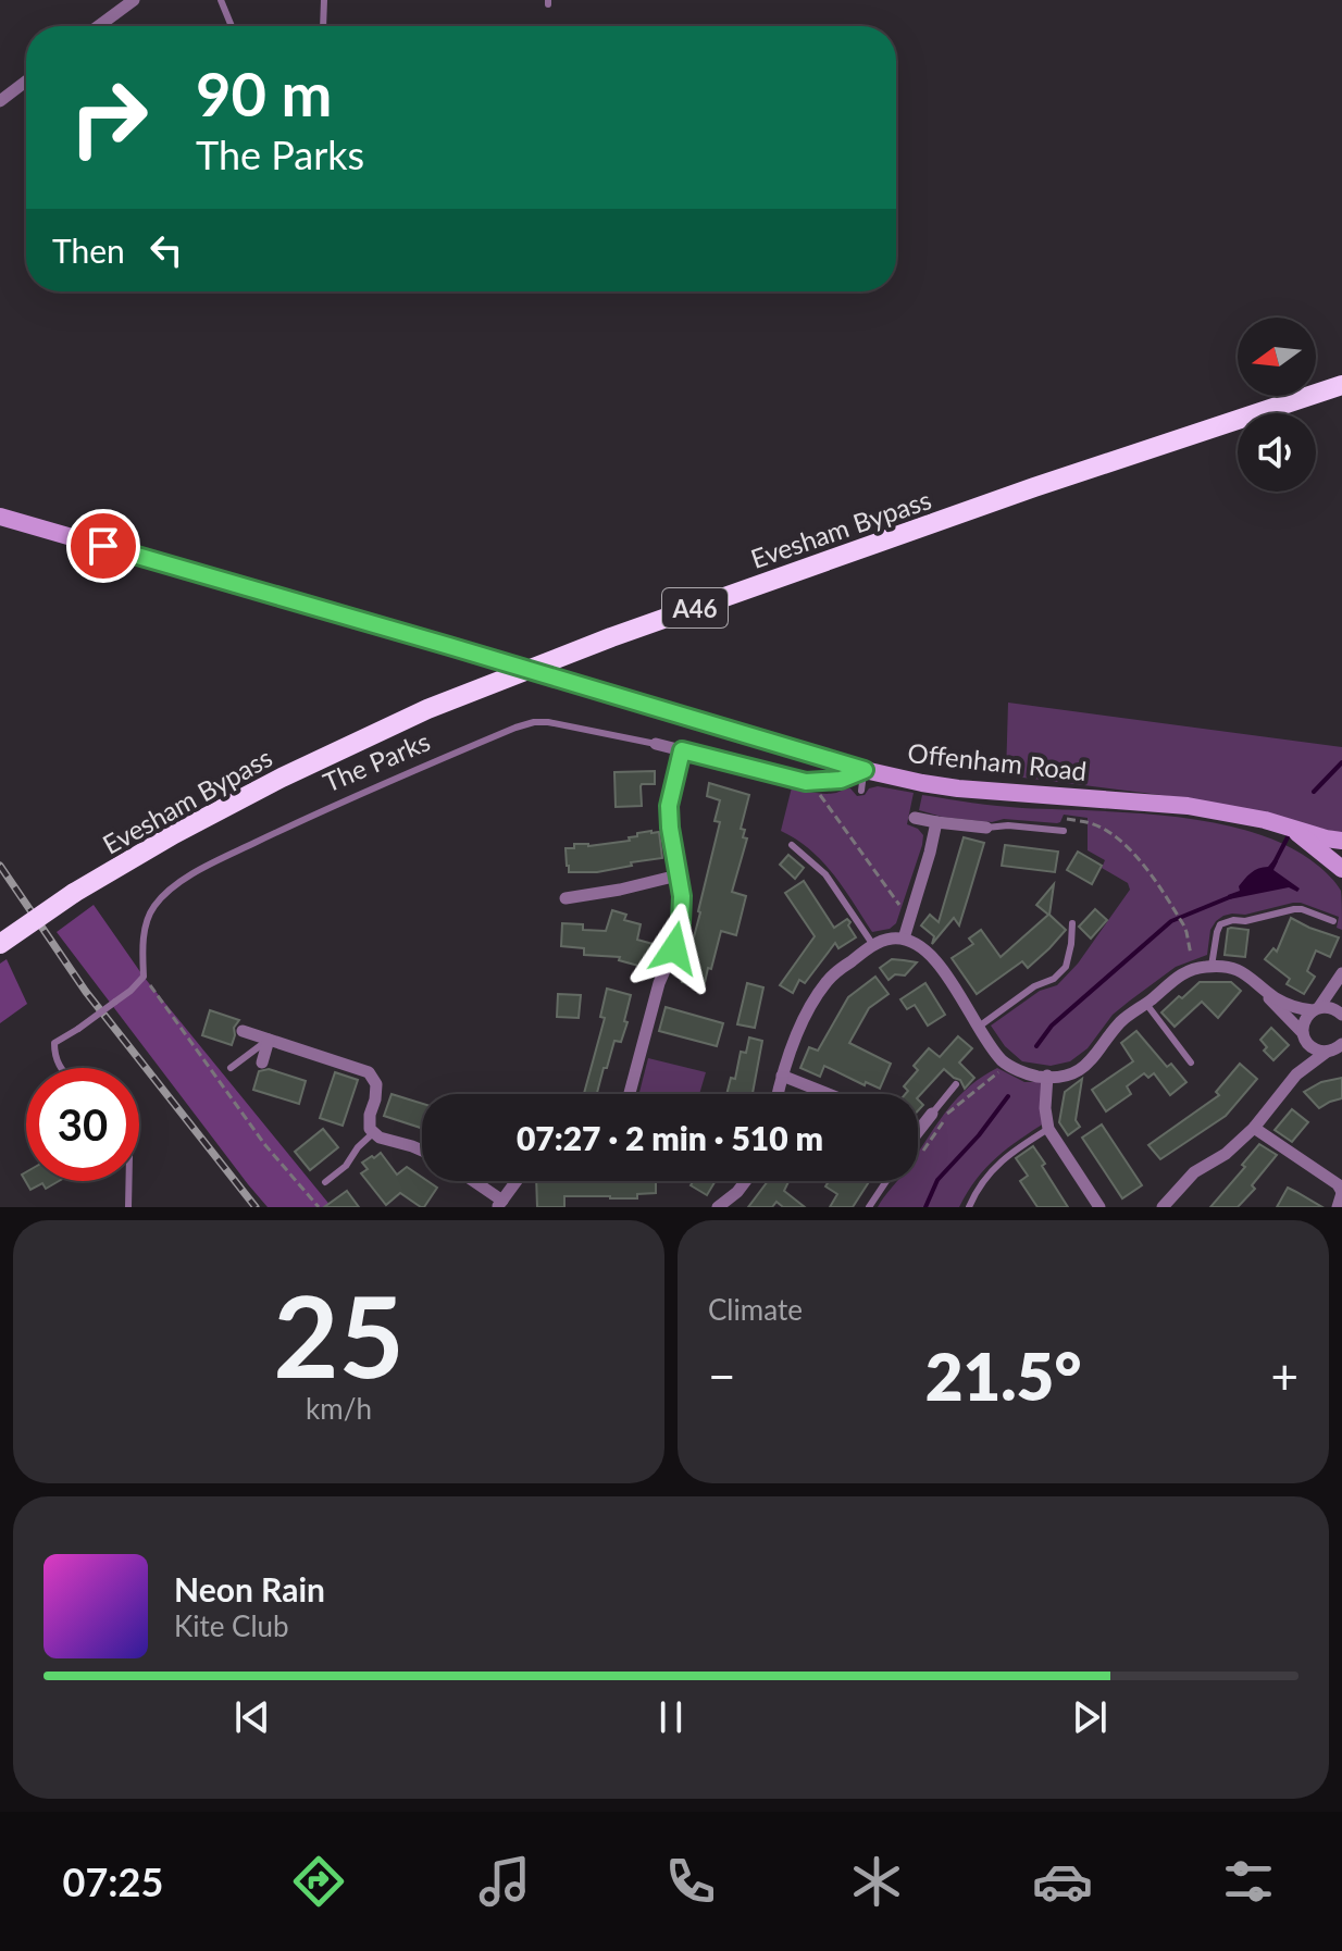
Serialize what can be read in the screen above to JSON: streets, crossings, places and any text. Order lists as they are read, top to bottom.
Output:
{
  "streets": {
    "highway": ["Evesham Bypass", "A46"],
    "main road": ["Offenham Road"],
    "street": ["The Parks"]
  },
  "crossings": [
    ["The Parks", "Offenham Road"]
  ],
  "north": "left",
  "page": {
    "turn": ["90 m", "The Parks"],
    "then": "Then",
    "limit": "30",
    "trip": "07:27 · 2 min · 510 m",
    "tile": [
      ["25", "km/h"],
      "Climate"
    ],
    "heat": ["−", "21.5°", "+"],
    "song": ["Neon Rain", "Kite Club"],
    "tabs": "07:25"
  }
}
